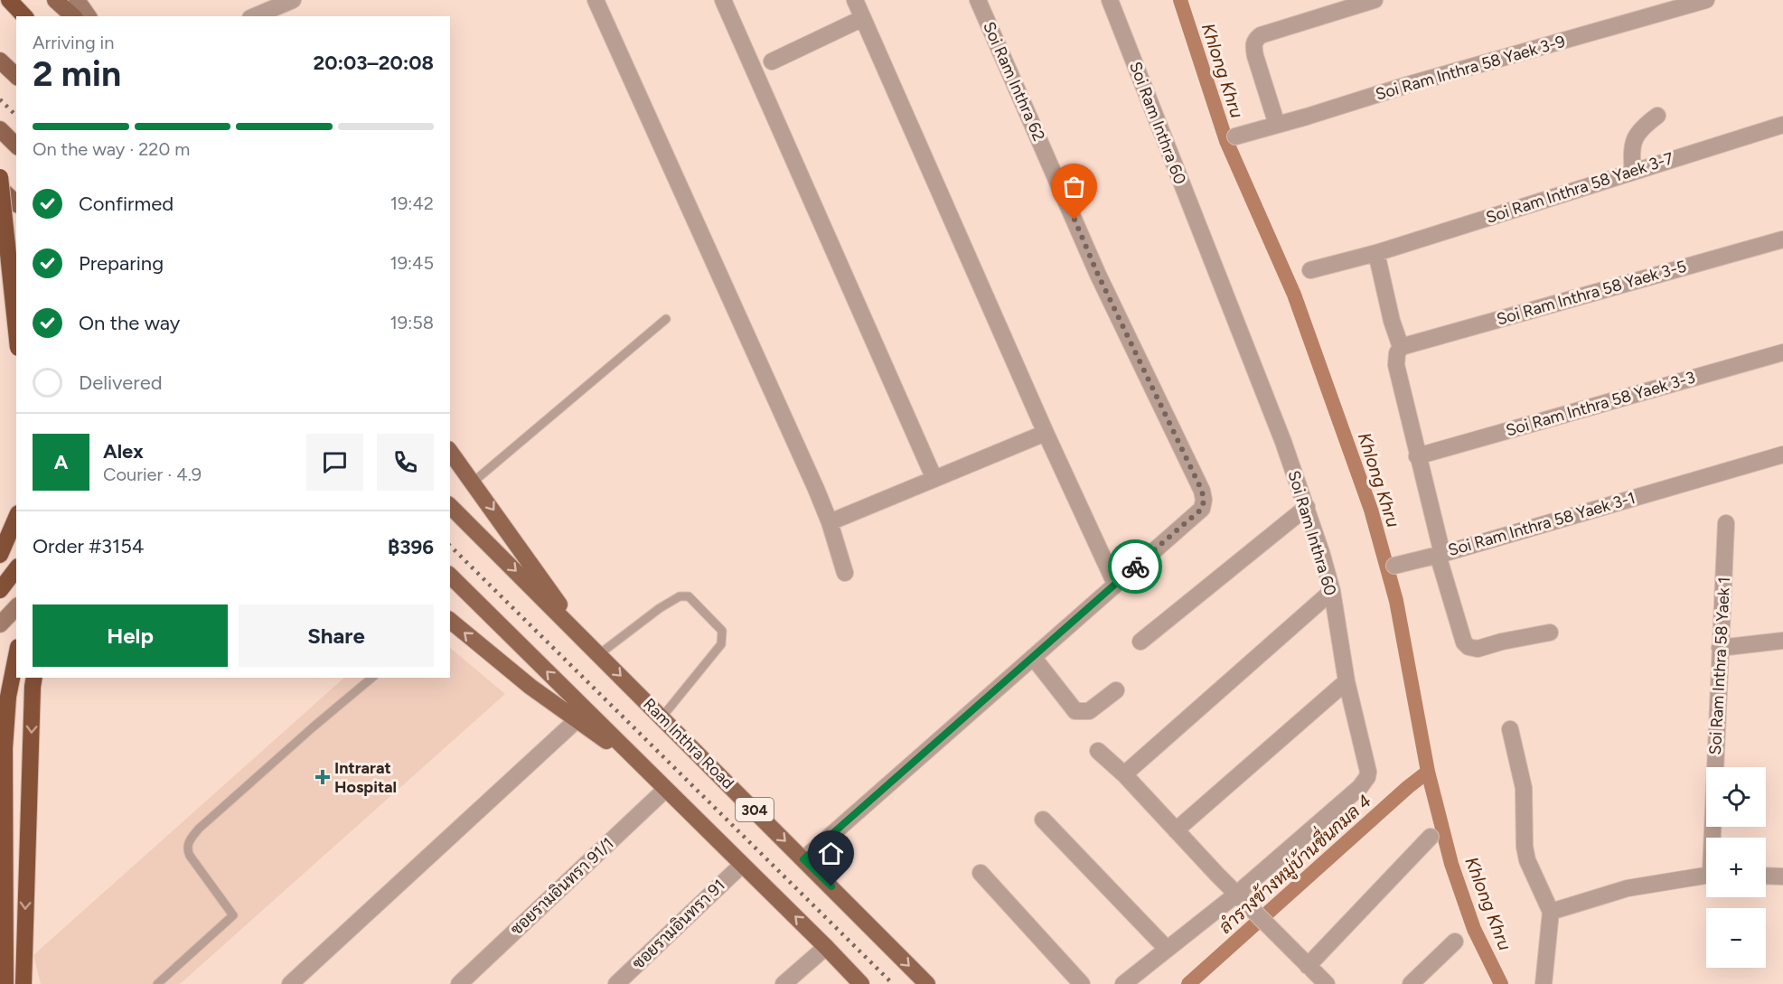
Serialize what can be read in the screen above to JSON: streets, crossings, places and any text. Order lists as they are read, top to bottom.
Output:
{
  "streets": {
    "main road": ["Ram Inthra Road", "304"],
    "street": [
      "Soi Ram Inthra 58 Yaek 3-9",
      "Soi Ram Inthra 62",
      "Soi Ram Inthra 60",
      "Soi Ram Inthra 58 Yaek 3-7",
      "Soi Ram Inthra 58 Yaek 3-5",
      "Soi Ram Inthra 58 Yaek 3-3",
      "Soi Ram Inthra 58 Yaek 3-1",
      "Soi Ram Inthra 58 Yaek 1",
      "ซอยรามอินทรา 91/1",
      "ซอยรามอินทรา 91"
    ]
  },
  "crossings": [
    ["Soi Ram Inthra 62", "Ram Inthra Road"],
    ["Soi Ram Inthra 58 Yaek 3-7", "Soi Ram Inthra 58 Yaek 3-1"],
    ["Soi Ram Inthra 58 Yaek 3-5", "Soi Ram Inthra 58 Yaek 3-1"],
    ["Soi Ram Inthra 58 Yaek 3-3", "Soi Ram Inthra 58 Yaek 3-1"]
  ],
  "water": ["Khlong Khru", "ลำรางข้างหมู่บ้านชื่นกมล 4"],
  "places": {
    "health": ["Intrarat Hospital"]
  },
  "page": {
    "heading": ["2 min", "Arriving in", "20:03–20:08"],
    "panel": [
      "Alex",
      "Courier · 4.9",
      "Order #3154",
      "฿396"
    ],
    "bar": "On the way · 220 m",
    "list": [
      ["Confirmed", "19:42"],
      ["Preparing", "19:45"],
      ["On the way", "19:58"],
      "Delivered"
    ],
    "round": "A",
    "buttons": ["Help", "Share"],
    "map_buttons": ["+", "−"]
  }
}
